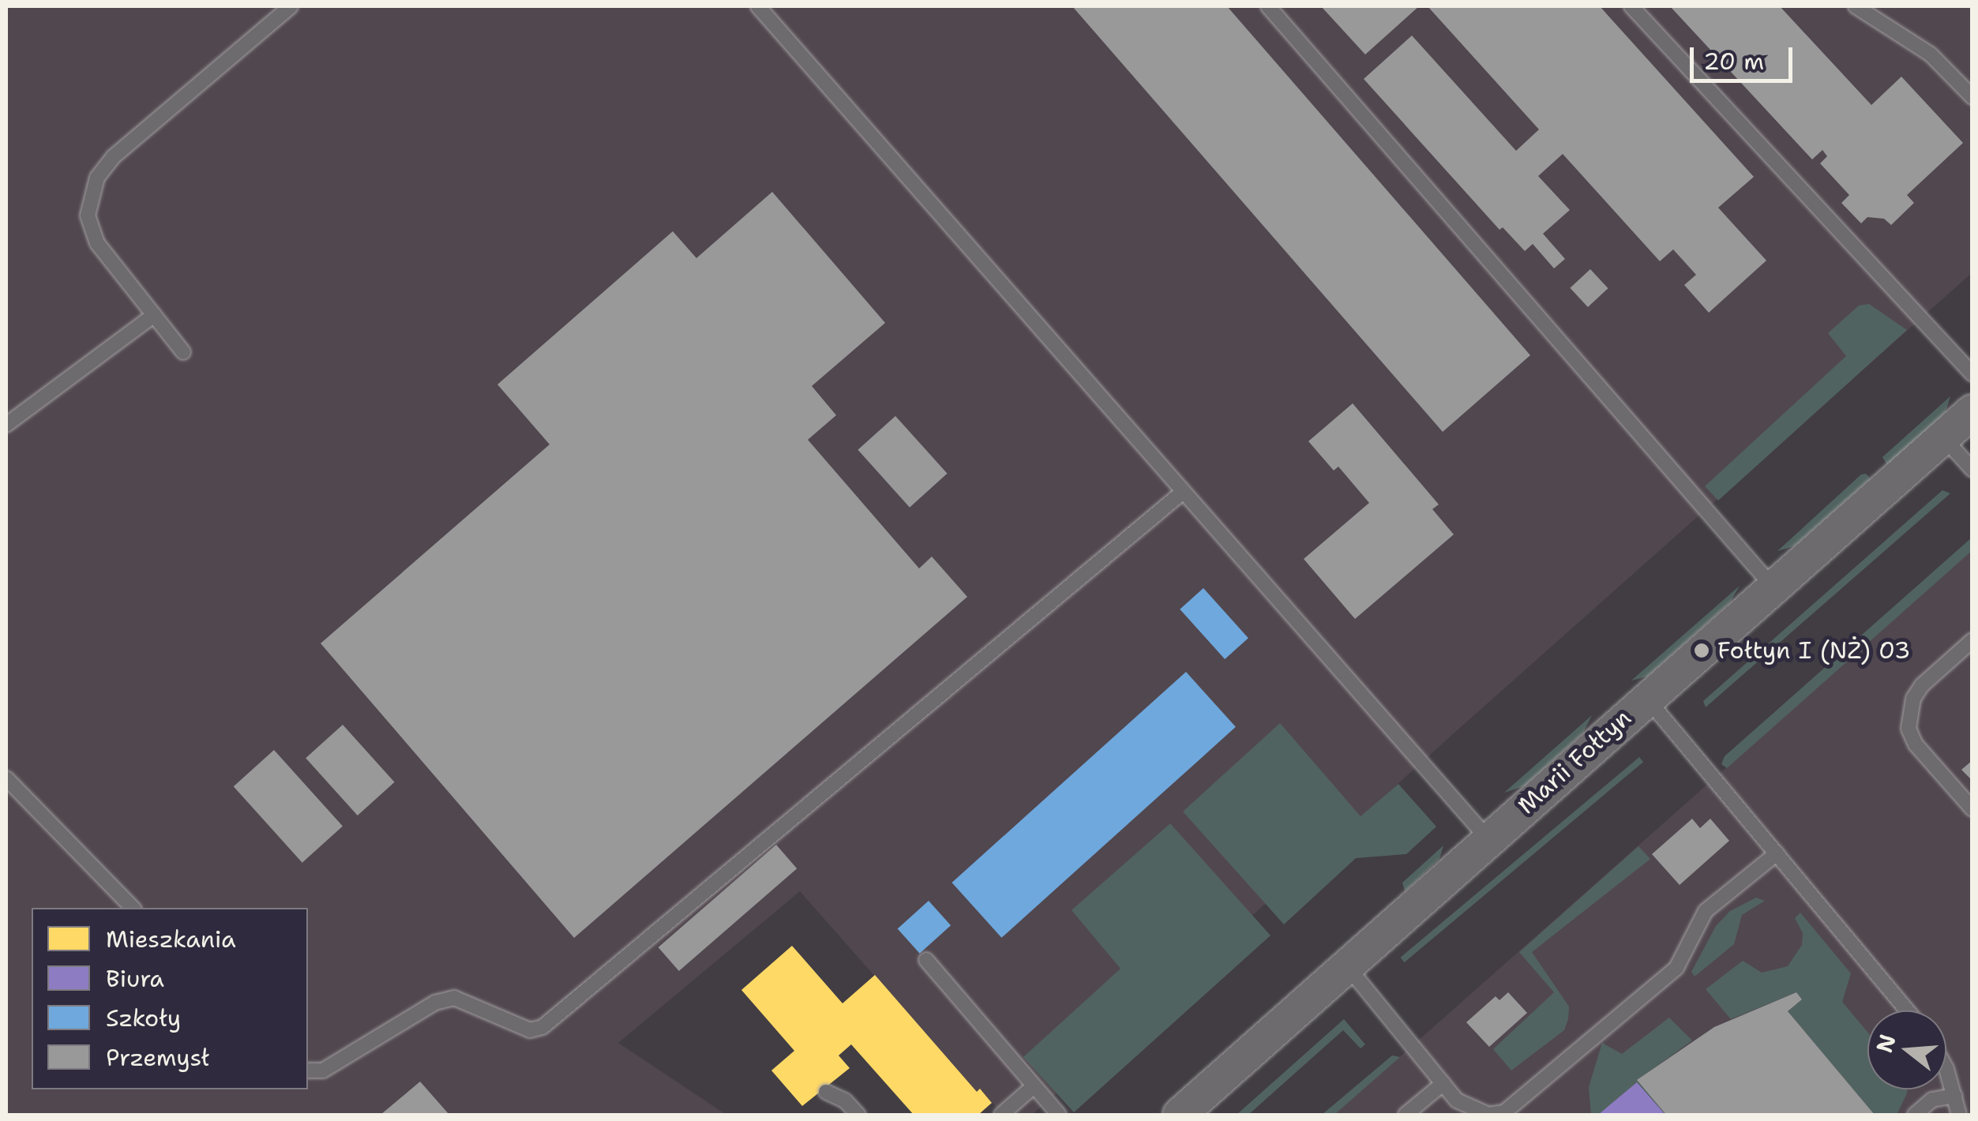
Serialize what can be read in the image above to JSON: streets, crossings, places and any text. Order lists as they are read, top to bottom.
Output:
{
  "streets": {
    "street": ["Marii Fołtyn"]
  },
  "places": ["Fołtyn I (NŻ) 03"],
  "legend": [
    "Mieszkania",
    "Biura",
    "Szkoły",
    "Przemysł"
  ],
  "scale_bar": "20 m",
  "north": "left"
}
